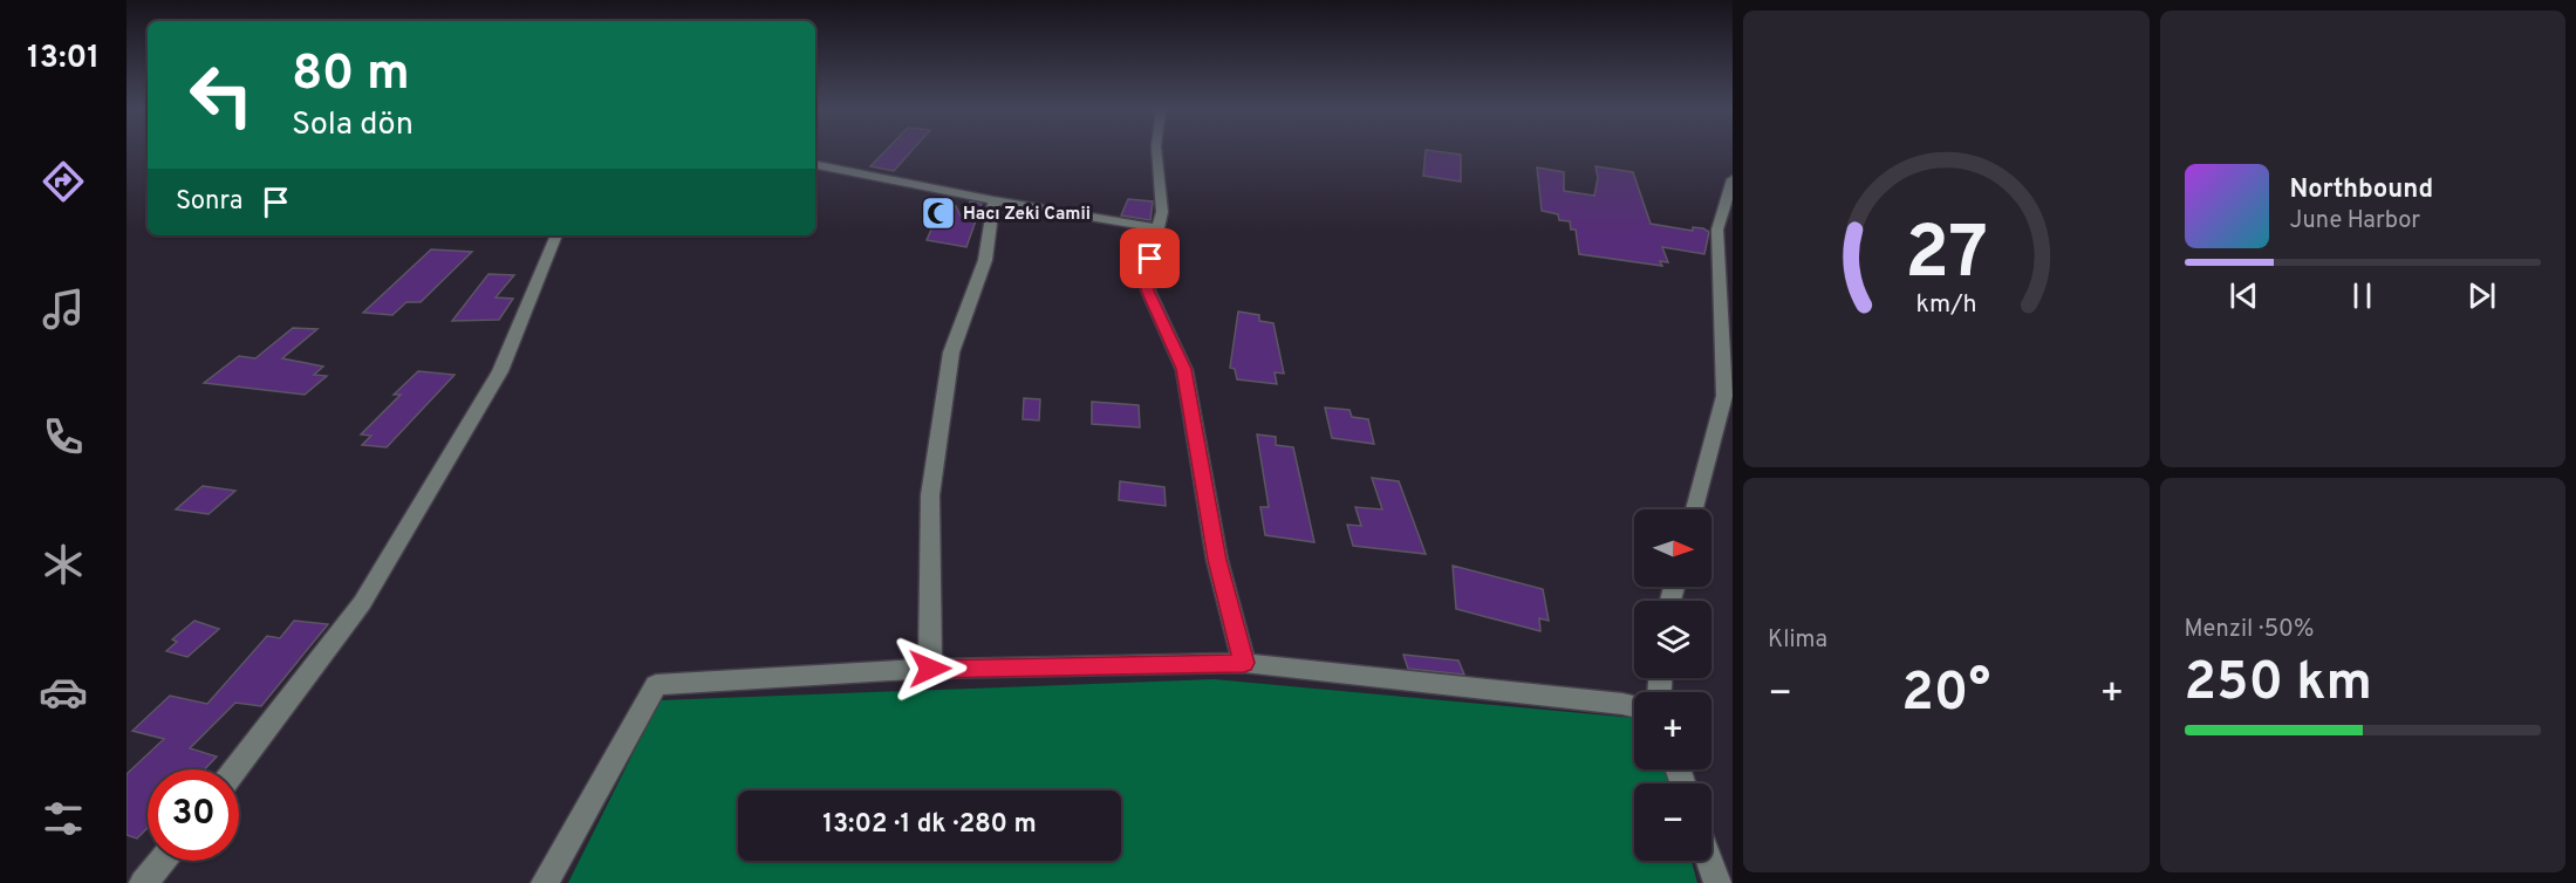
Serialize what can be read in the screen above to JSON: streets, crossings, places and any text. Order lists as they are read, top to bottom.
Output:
{
  "places": {
    "mosque": ["Hacı Zeki Camii"]
  },
  "north": "right",
  "page": {
    "tabs": "13:01",
    "turn": ["80 m", "Sola dön"],
    "song": ["Northbound", "June Harbor"],
    "then": "Sonra",
    "tile": [
      "Klima",
      ["Menzil · 50%", "250 km"]
    ],
    "map_buttons": ["+", "−"],
    "heat": ["−", "20°", "+"],
    "limit": "30",
    "trip": "13:02 · 1 dk · 280 m",
    "gauge": ["27", "km/h"]
  }
}
